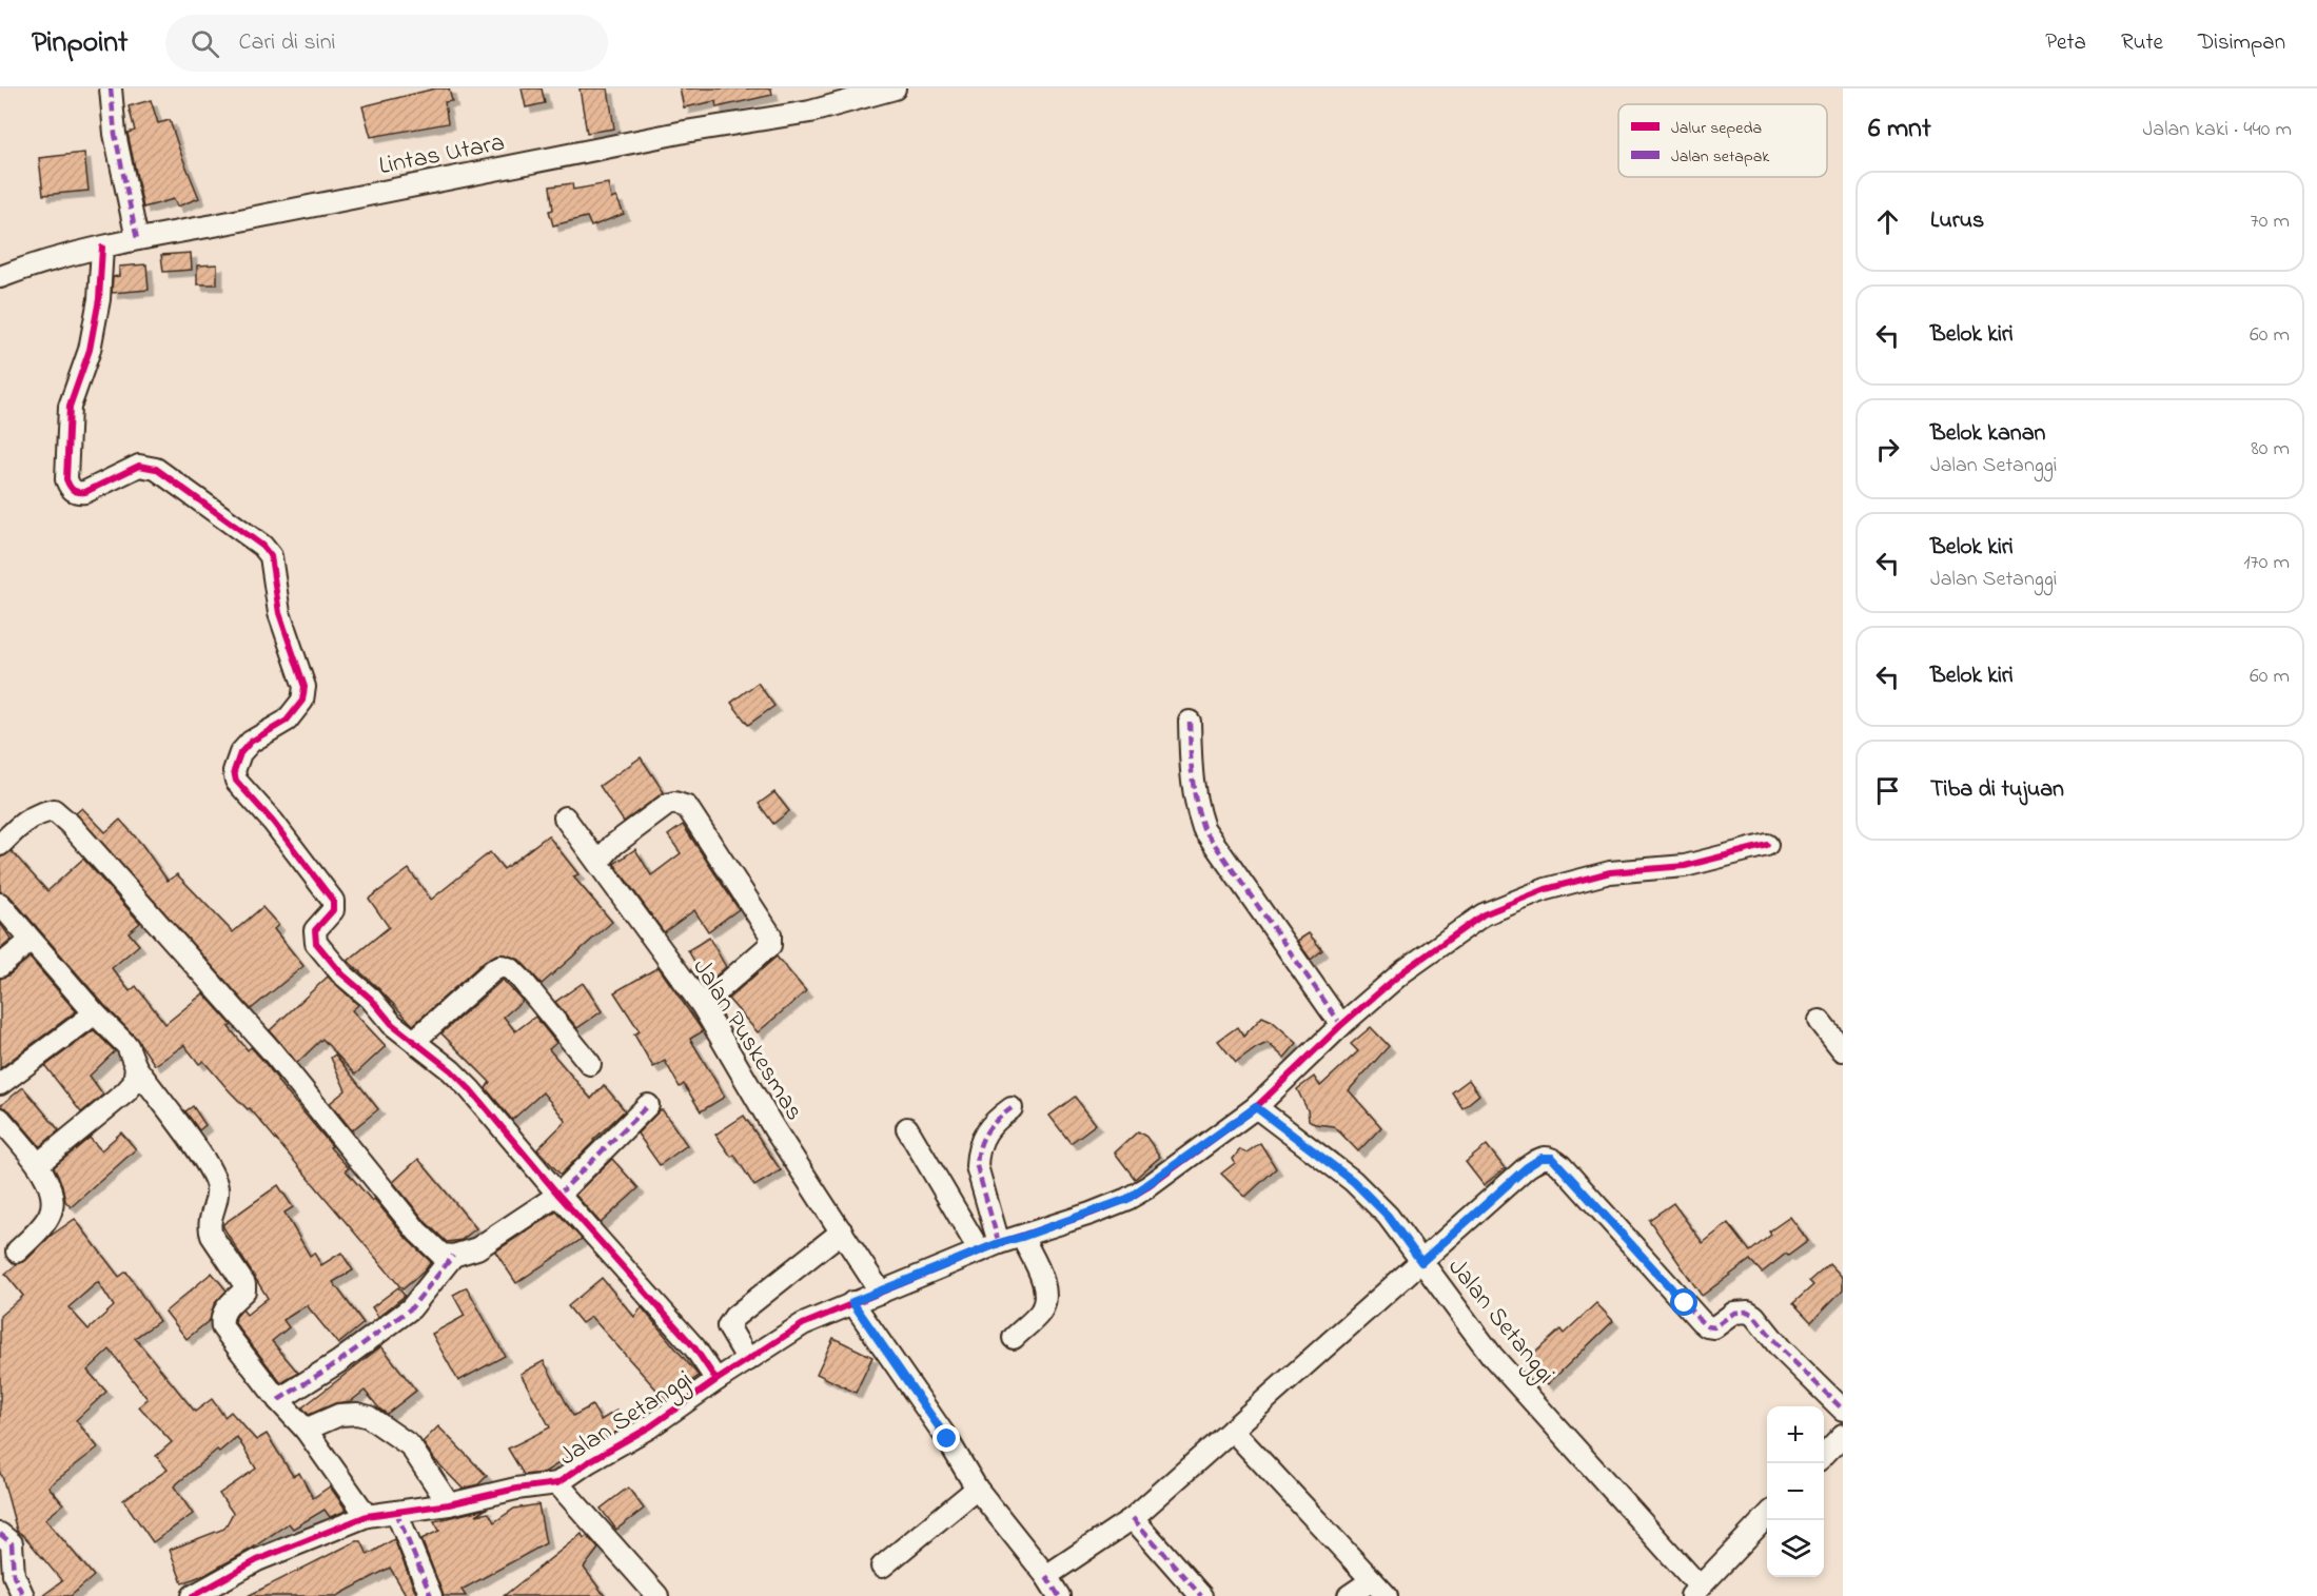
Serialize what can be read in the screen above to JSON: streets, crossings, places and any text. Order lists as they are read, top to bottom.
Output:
{
  "streets": {
    "street": ["Lintas Utara", "Jalan Puskesmas", "Jalan Setanggi"]
  },
  "crossings": [
    ["Jalan Puskesmas", "Jalan Setanggi"]
  ],
  "legend": ["Jalur sepeda", "Jalan setapak"],
  "page": {
    "header": "Pinpoint",
    "search": "Cari di sini",
    "nav": ["Peta", "Rute", "Disimpan"],
    "heading": ["6 mnt", "Jalan kaki · 440 m"],
    "list": [
      ["Lurus", "70 m"],
      ["Belok kiri", "60 m"],
      ["Belok kanan", "Jalan Setanggi", "80 m"],
      ["Belok kiri", "Jalan Setanggi", "170 m"],
      ["Belok kiri", "60 m"],
      "Tiba di tujuan"
    ],
    "map_buttons": ["+", "−"]
  }
}
